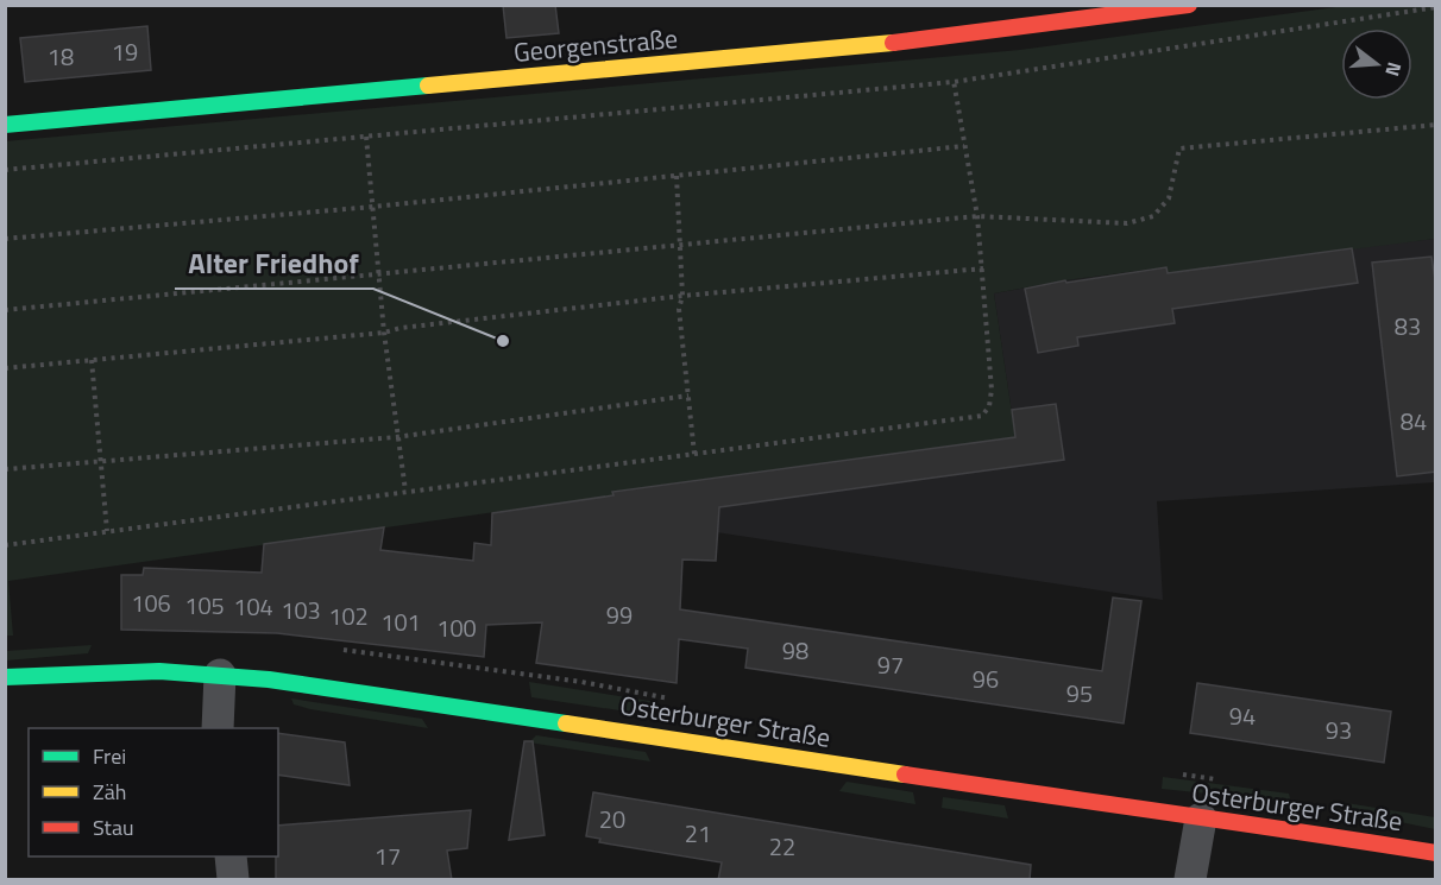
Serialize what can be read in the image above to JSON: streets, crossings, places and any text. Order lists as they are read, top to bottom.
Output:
{
  "streets": {
    "street": ["Georgenstraße", "Osterburger Straße"]
  },
  "places": ["Alter Friedhof"],
  "house_numbers": [
    "19",
    "18",
    "83",
    "84",
    "106",
    "105",
    "104",
    "103",
    "99",
    "102",
    "101",
    "100",
    "98",
    "97",
    "96",
    "95",
    "94",
    "93",
    "20",
    "21",
    "22",
    "17"
  ],
  "legend": ["Frei", "Zäh", "Stau"],
  "north": "right"
}
